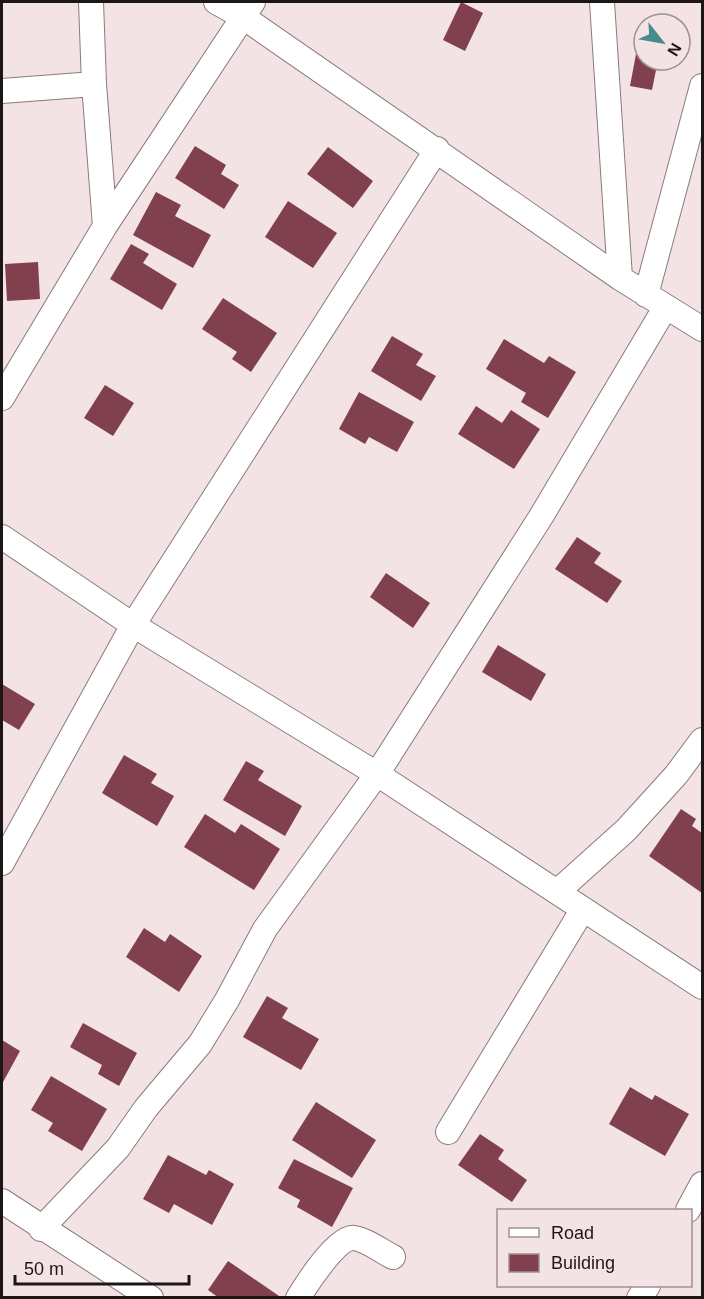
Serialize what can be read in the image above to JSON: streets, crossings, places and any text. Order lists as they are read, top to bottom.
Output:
{
  "legend": ["Road", "Building"],
  "scale_bar": "50 m",
  "north": "bottom right"
}
